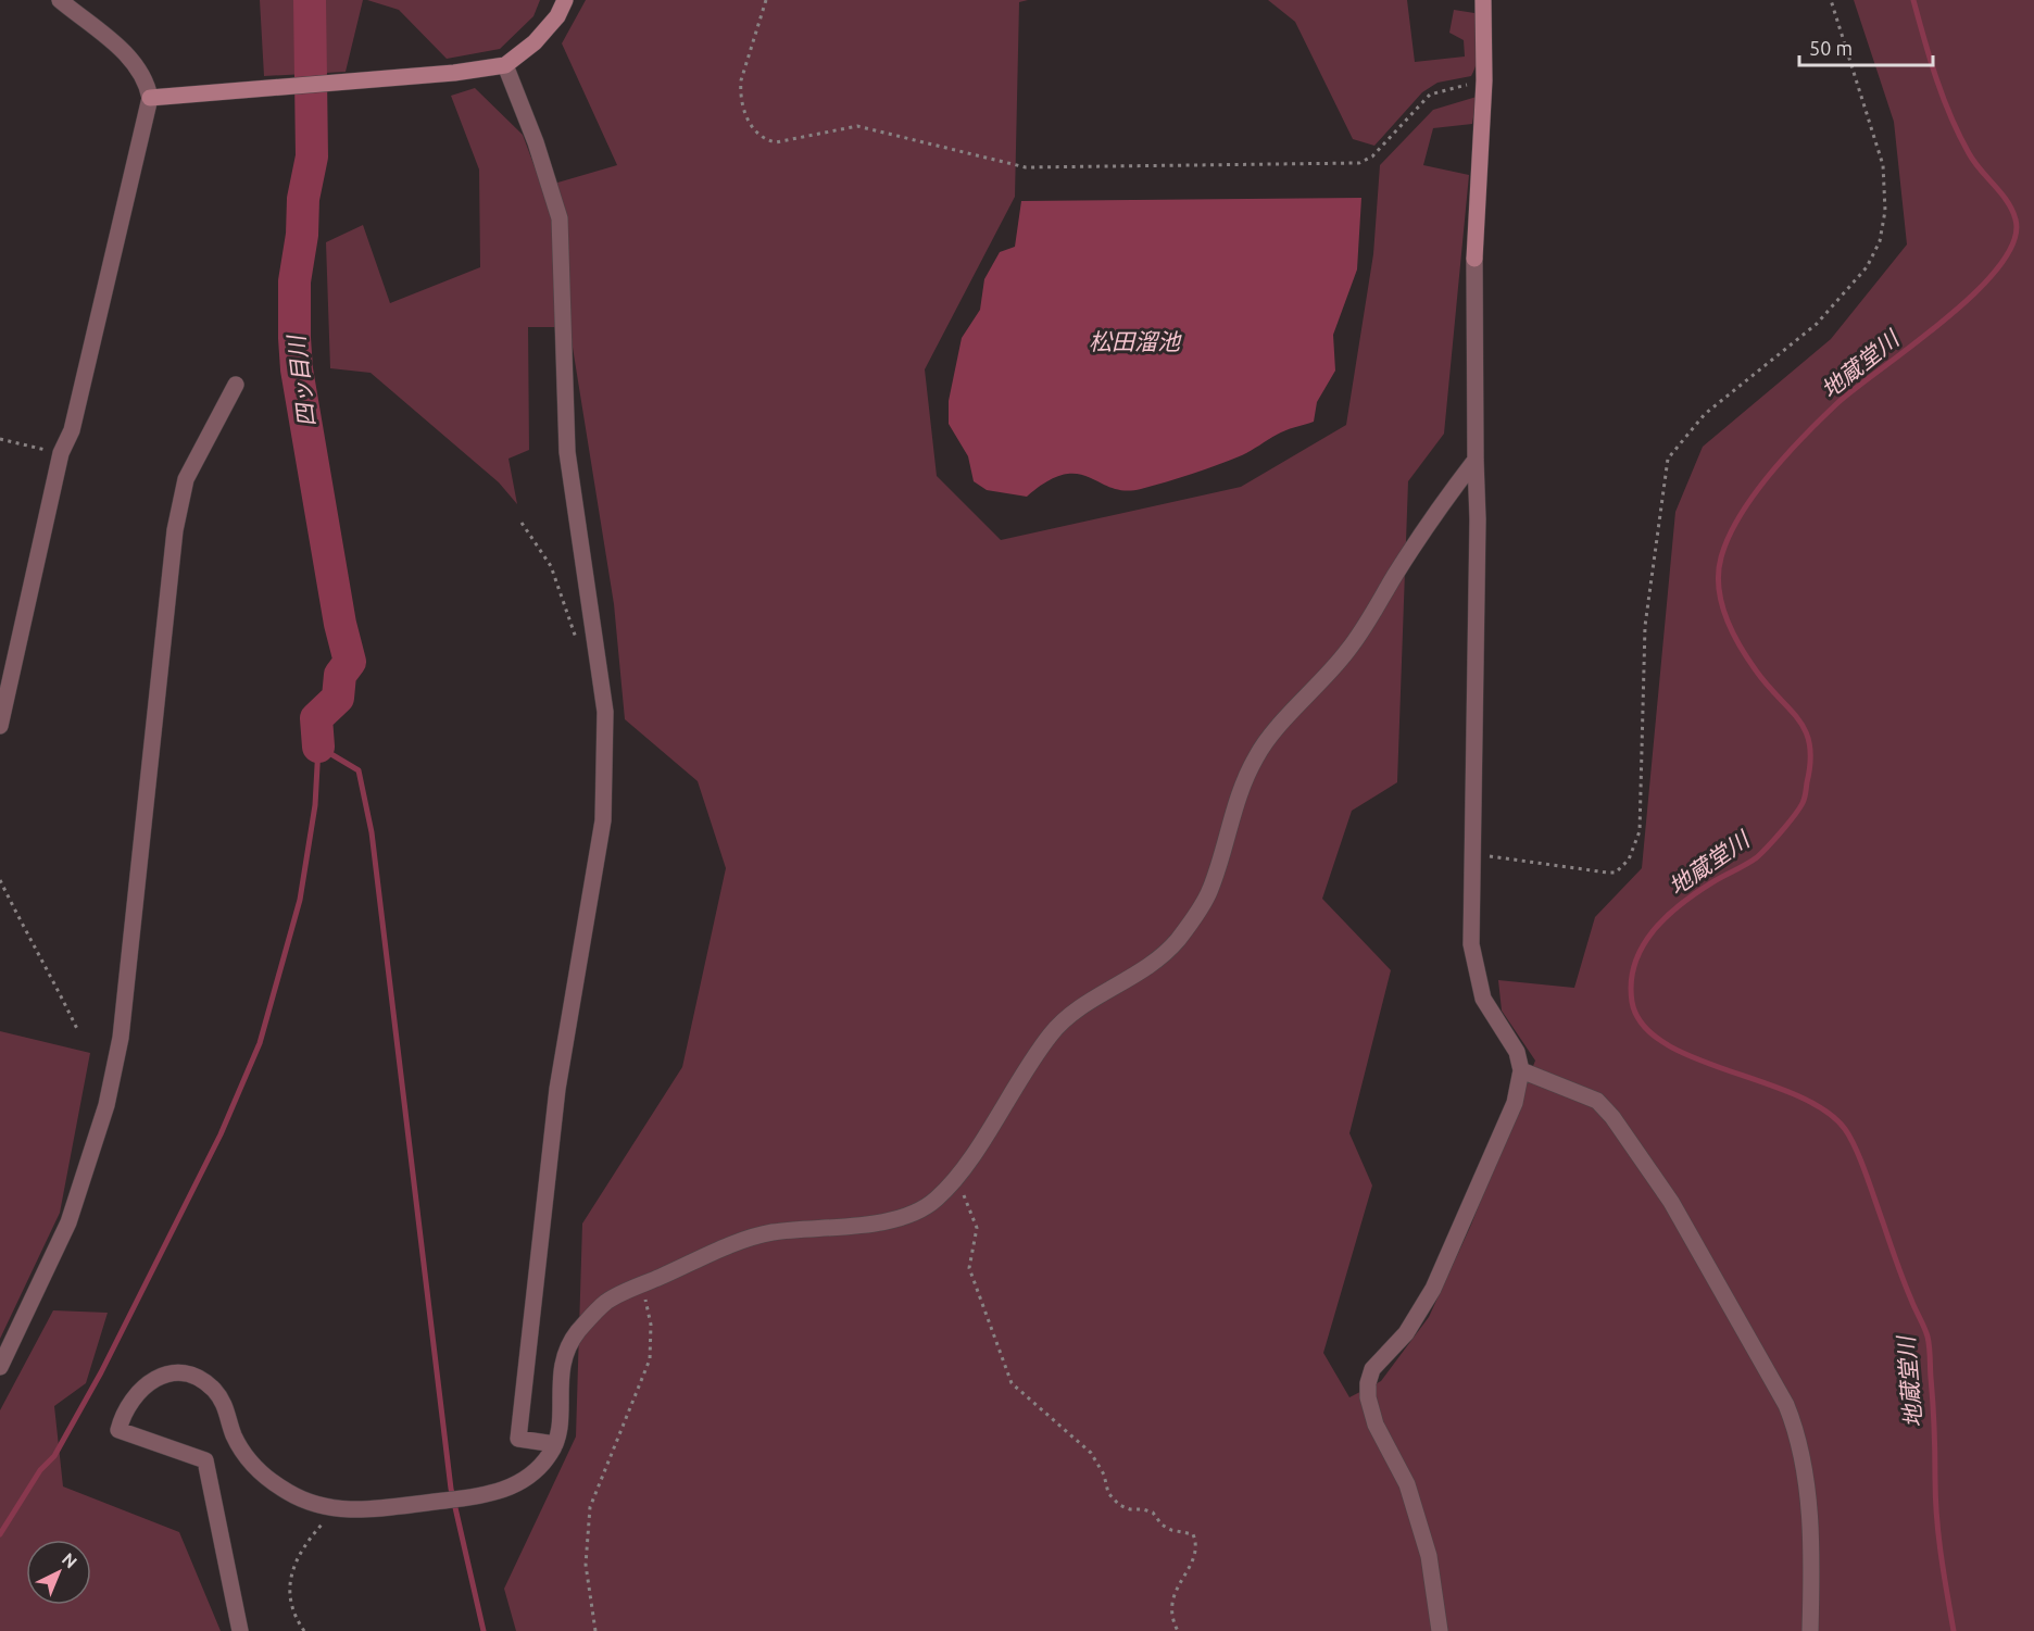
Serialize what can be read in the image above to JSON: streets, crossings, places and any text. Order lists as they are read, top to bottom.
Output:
{
  "water": ["松田溜池", "地蔵堂川", "四ッ目川"],
  "scale_bar": "50 m",
  "north": "top right"
}
